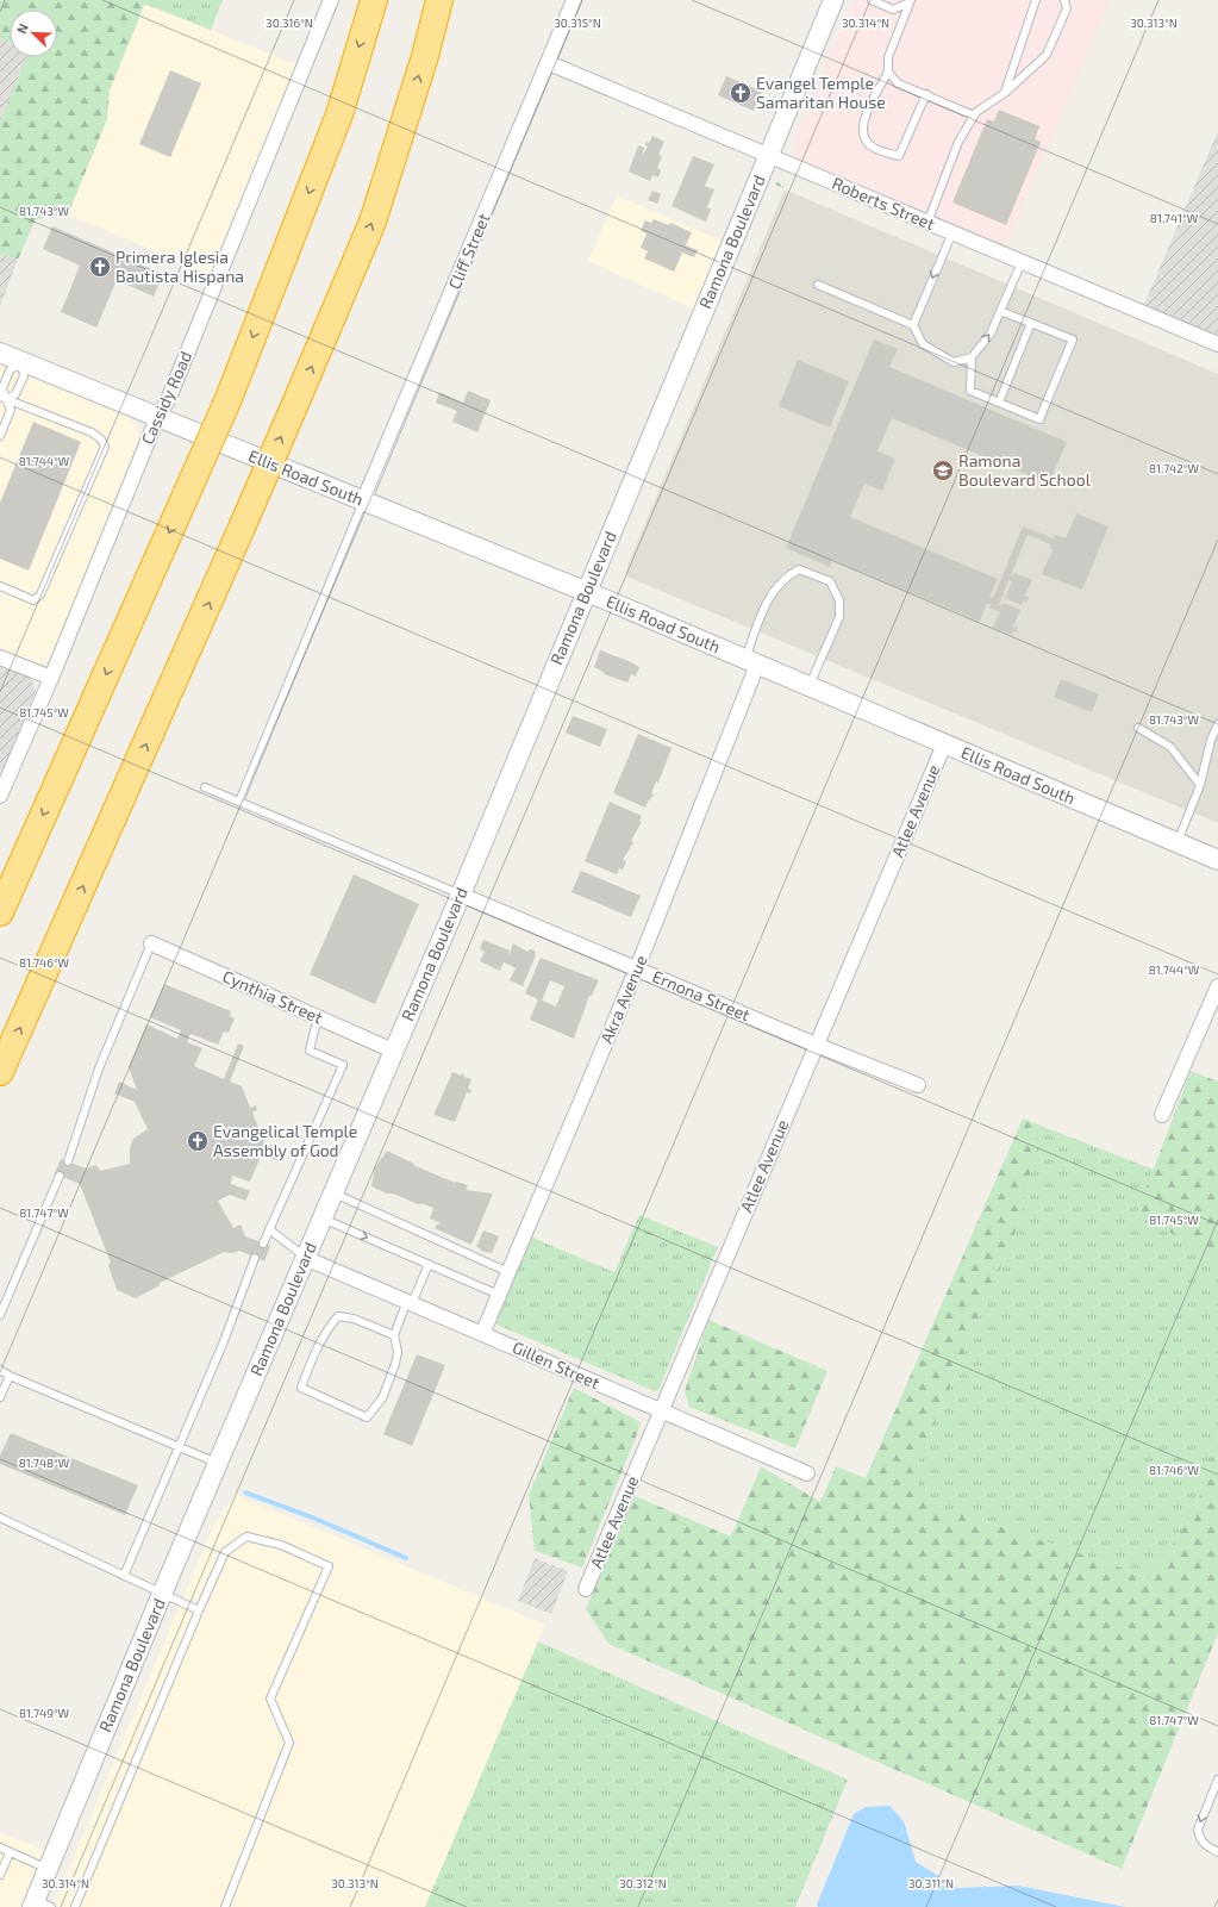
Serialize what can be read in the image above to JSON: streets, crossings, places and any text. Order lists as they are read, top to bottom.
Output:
{
  "streets": {
    "street": [
      "Roberts Street",
      "Ramona Boulevard",
      "Cliff Street",
      "Cassidy Road",
      "Ellis Road South",
      "Atlee Avenue",
      "Ernona Street",
      "Cynthia Street",
      "Akra Avenue",
      "Gillen Street"
    ]
  },
  "crossings": [
    ["Roberts Street", "Ramona Boulevard"],
    ["Roberts Street", "Cliff Street"],
    ["Ramona Boulevard", "Ellis Road South"],
    ["Ramona Boulevard", "Ernona Street"],
    ["Ramona Boulevard", "Cynthia Street"],
    ["Ramona Boulevard", "Gillen Street"],
    ["Cliff Street", "Ellis Road South"],
    ["Cassidy Road", "Ellis Road South"],
    ["Ellis Road South", "Atlee Avenue"],
    ["Ellis Road South", "Akra Avenue"],
    ["Atlee Avenue", "Ernona Street"],
    ["Atlee Avenue", "Gillen Street"],
    ["Ernona Street", "Akra Avenue"],
    ["Akra Avenue", "Gillen Street"]
  ],
  "places": {
    "church": ["Evangel Temple Samaritan House", "Primera Iglesia Bautista Hispana", "Evangelical Temple Assembly of God"],
    "school or university": ["Ramona Boulevard School"]
  },
  "north": "top left",
  "coordinates": [
    "30.316°N",
    "30.314°N",
    "30.313°N",
    "30.315°N",
    "81.743°W",
    "81.741°W",
    "81.744°W",
    "81.742°W",
    "81.745°W",
    "81.746°W",
    "81.747°W",
    "81.748°W",
    "81.749°W",
    "30.312°N",
    "30.311°N"
  ]
}
